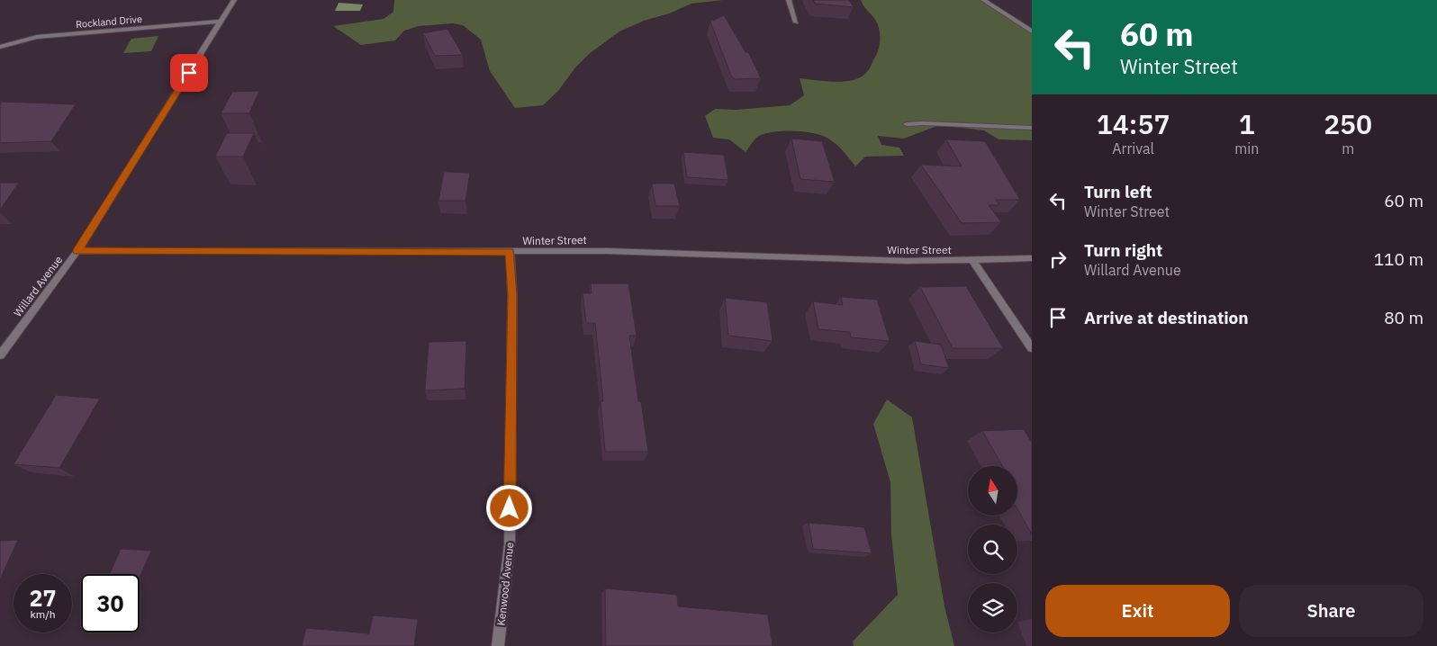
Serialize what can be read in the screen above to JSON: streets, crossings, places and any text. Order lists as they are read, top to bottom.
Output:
{
  "streets": {
    "street": [
      "Rockland Drive",
      "Winter Street",
      "Willard Avenue",
      "Kenwood Avenue"
    ]
  },
  "crossings": [
    ["Rockland Drive", "Willard Avenue"],
    ["Winter Street", "Willard Avenue"],
    ["Winter Street", "Kenwood Avenue"]
  ],
  "north": "top",
  "page": {
    "turn": ["60 m", "Winter Street"],
    "eta": [
      "14:57",
      "Arrival",
      "1",
      "min",
      "250",
      "m"
    ],
    "list": [
      {
        "name": "Turn left",
        "note": "Winter Street",
        "value": "60 m"
      },
      {
        "name": "Turn right",
        "note": "Willard Avenue",
        "value": "110 m"
      },
      {
        "name": "Arrive at destination",
        "value": "80 m"
      }
    ],
    "speed": "27 km/h",
    "limit": "30",
    "buttons": ["Exit", "Share"]
  }
}
